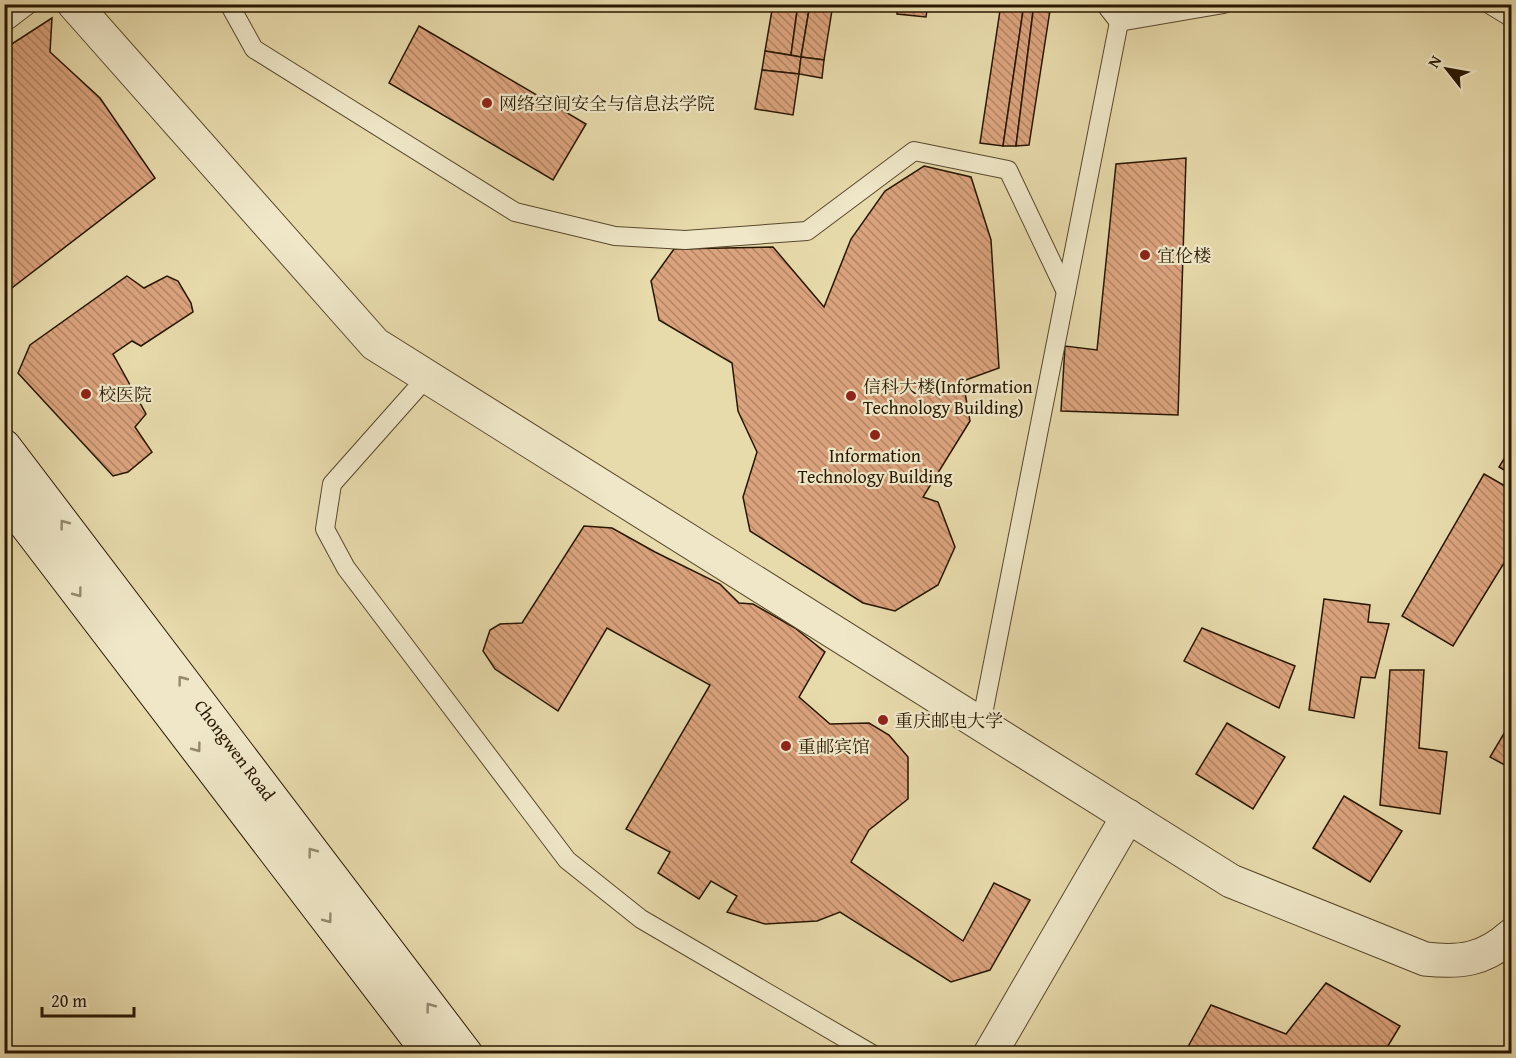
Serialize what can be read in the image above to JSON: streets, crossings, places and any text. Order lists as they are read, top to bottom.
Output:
{
  "streets": {
    "street": ["Chongwen Road"]
  },
  "places": [
    "网络空间安全与信息法学院",
    "宜伦楼",
    "校医院",
    "信科大楼(Information Technology Building)",
    "Information Technology Building",
    "重庆邮电大学",
    "重邮宾馆"
  ],
  "scale_bar": "20 m",
  "north": "top left"
}
